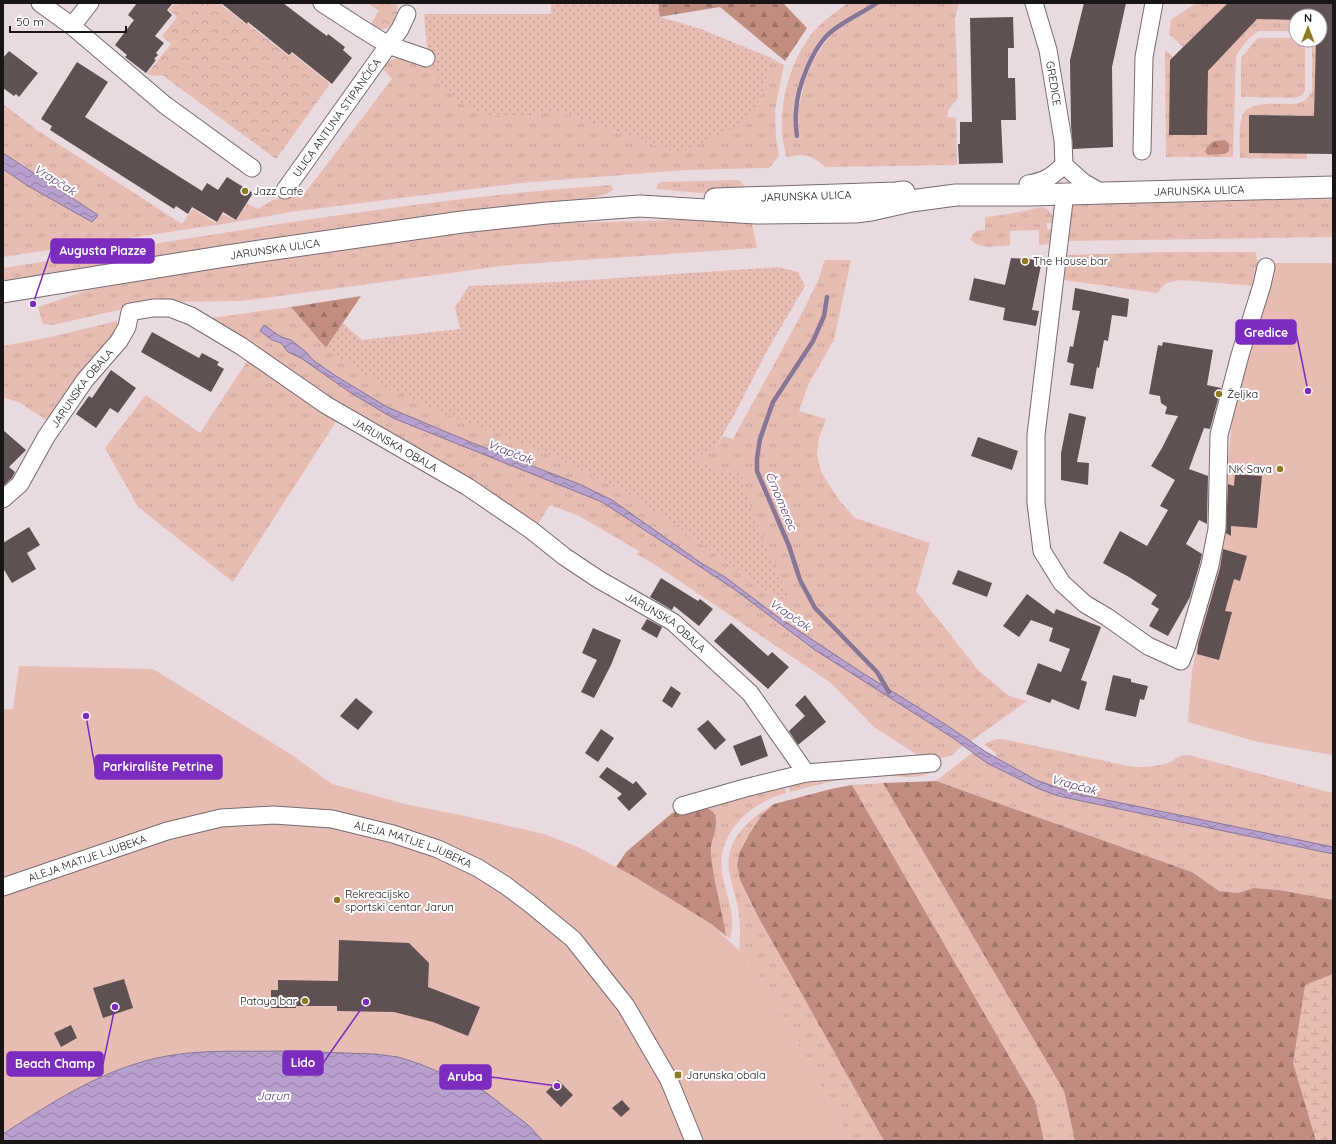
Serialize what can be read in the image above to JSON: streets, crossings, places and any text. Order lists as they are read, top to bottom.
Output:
{
  "streets": {
    "street": [
      "GREDICE",
      "ULICA ANTUNA STIPANČIĆA",
      "JARUNSKA ULICA",
      "JARUNSKA OBALA",
      "ALEJA MATIJE LJUBEKA"
    ]
  },
  "water": ["Vrapčak", "Črnomerec", "Jarun"],
  "places": {
    "other": [
      "Jazz Cafe",
      "The House bar",
      "Augusta Piazze",
      "Gredice",
      "Željka",
      "NK Sava",
      "Parkiralište Petrine",
      "Rekreacijsko sportski centar Jarun",
      "Pataya bar",
      "Lido",
      "Beach Champ",
      "Aruba"
    ],
    "transit": ["Jarunska obala"]
  },
  "scale_bar": "50 m",
  "north": "top"
}
